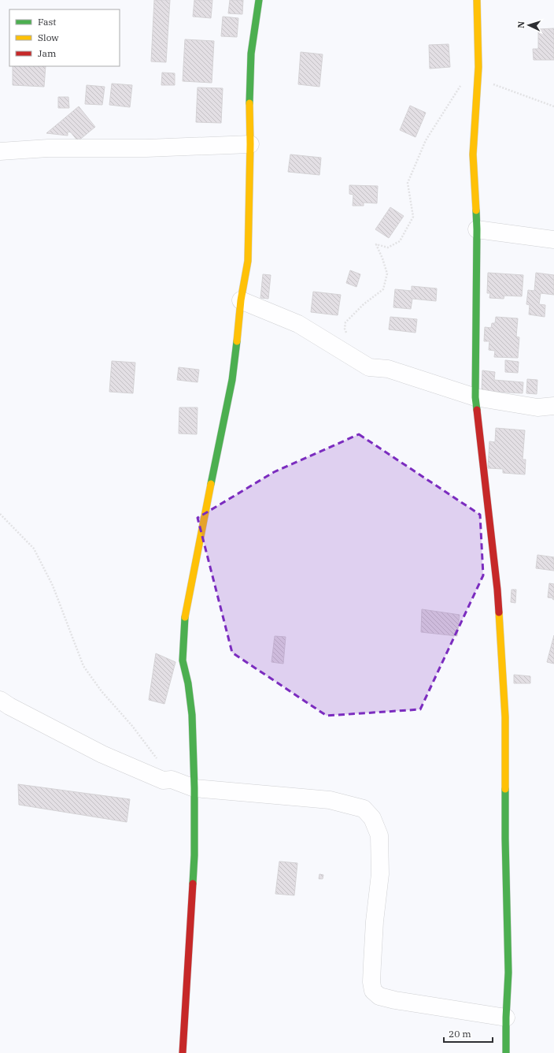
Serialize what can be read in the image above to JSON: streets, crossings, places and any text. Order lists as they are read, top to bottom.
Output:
{
  "legend": ["Fast", "Slow", "Jam"],
  "scale_bar": "20 m",
  "north": "left"
}
